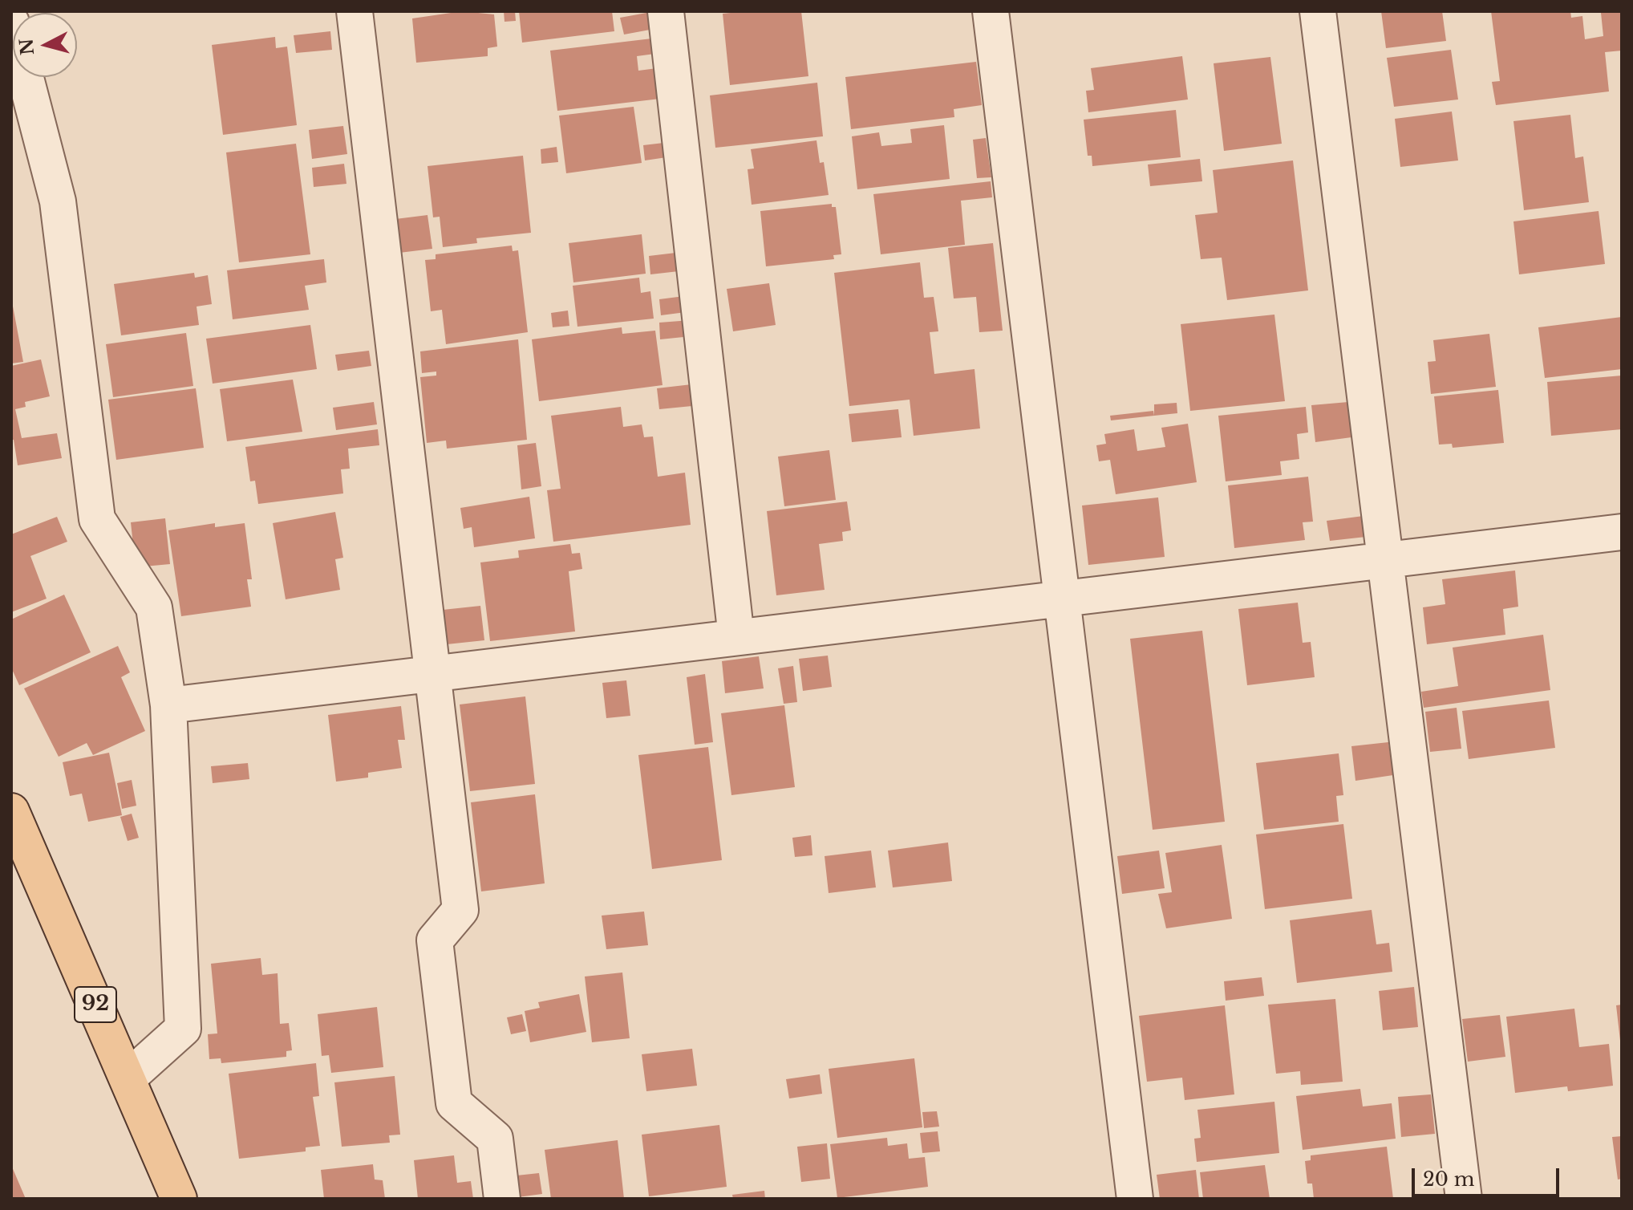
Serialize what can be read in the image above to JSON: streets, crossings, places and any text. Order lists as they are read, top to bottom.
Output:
{
  "streets": {
    "main road": ["92"]
  },
  "scale_bar": "20 m",
  "north": "left"
}
